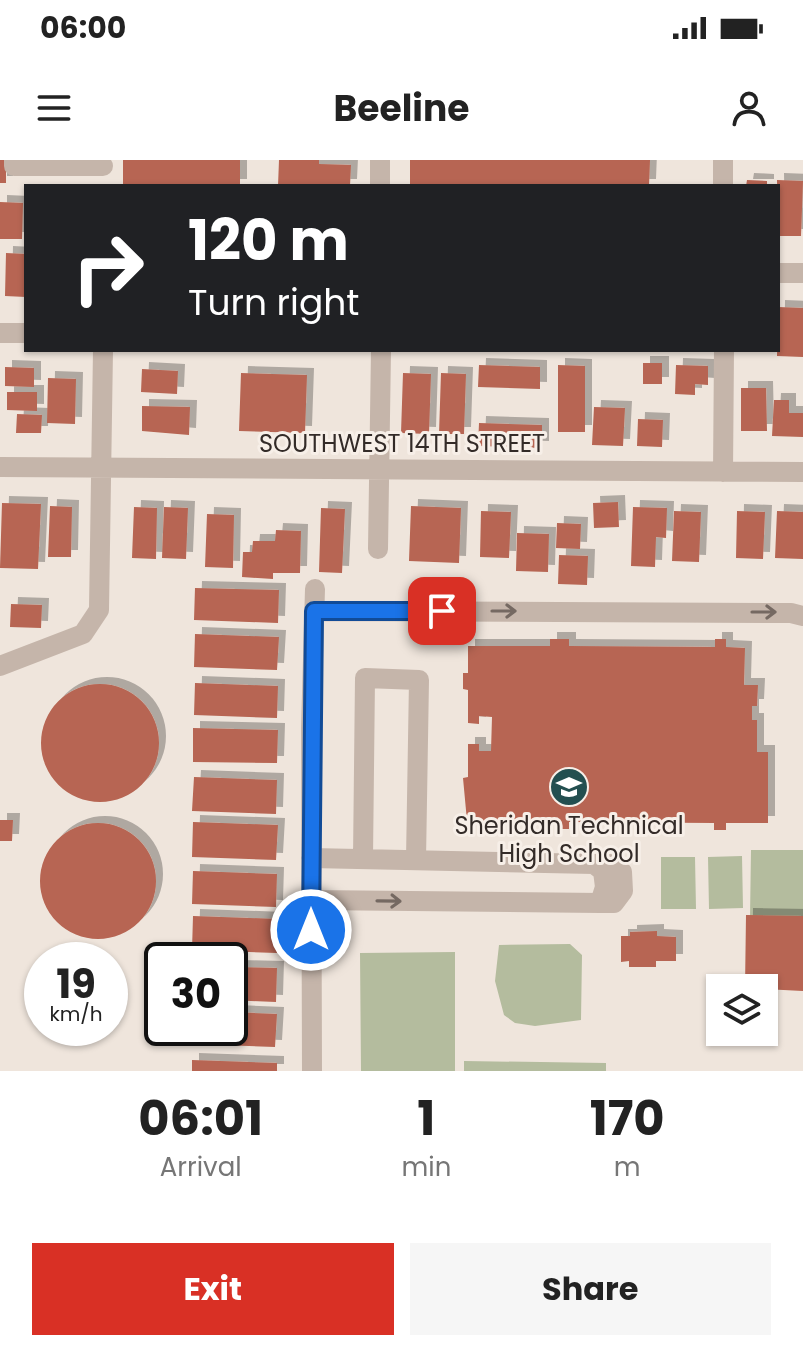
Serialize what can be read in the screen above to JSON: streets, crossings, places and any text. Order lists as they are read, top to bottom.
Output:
{
  "streets": {
    "street": ["SOUTHWEST 14TH STREET"]
  },
  "places": {
    "school or university": ["Sheridan Technical High School"]
  },
  "page": {
    "status": "06:00",
    "header": "Beeline",
    "turn": ["120 m", "Turn right"],
    "speed": "19 km/h",
    "limit": "30",
    "eta": [
      "06:01",
      "Arrival",
      "1",
      "min",
      "170",
      "m"
    ],
    "buttons": ["Exit", "Share"]
  }
}
